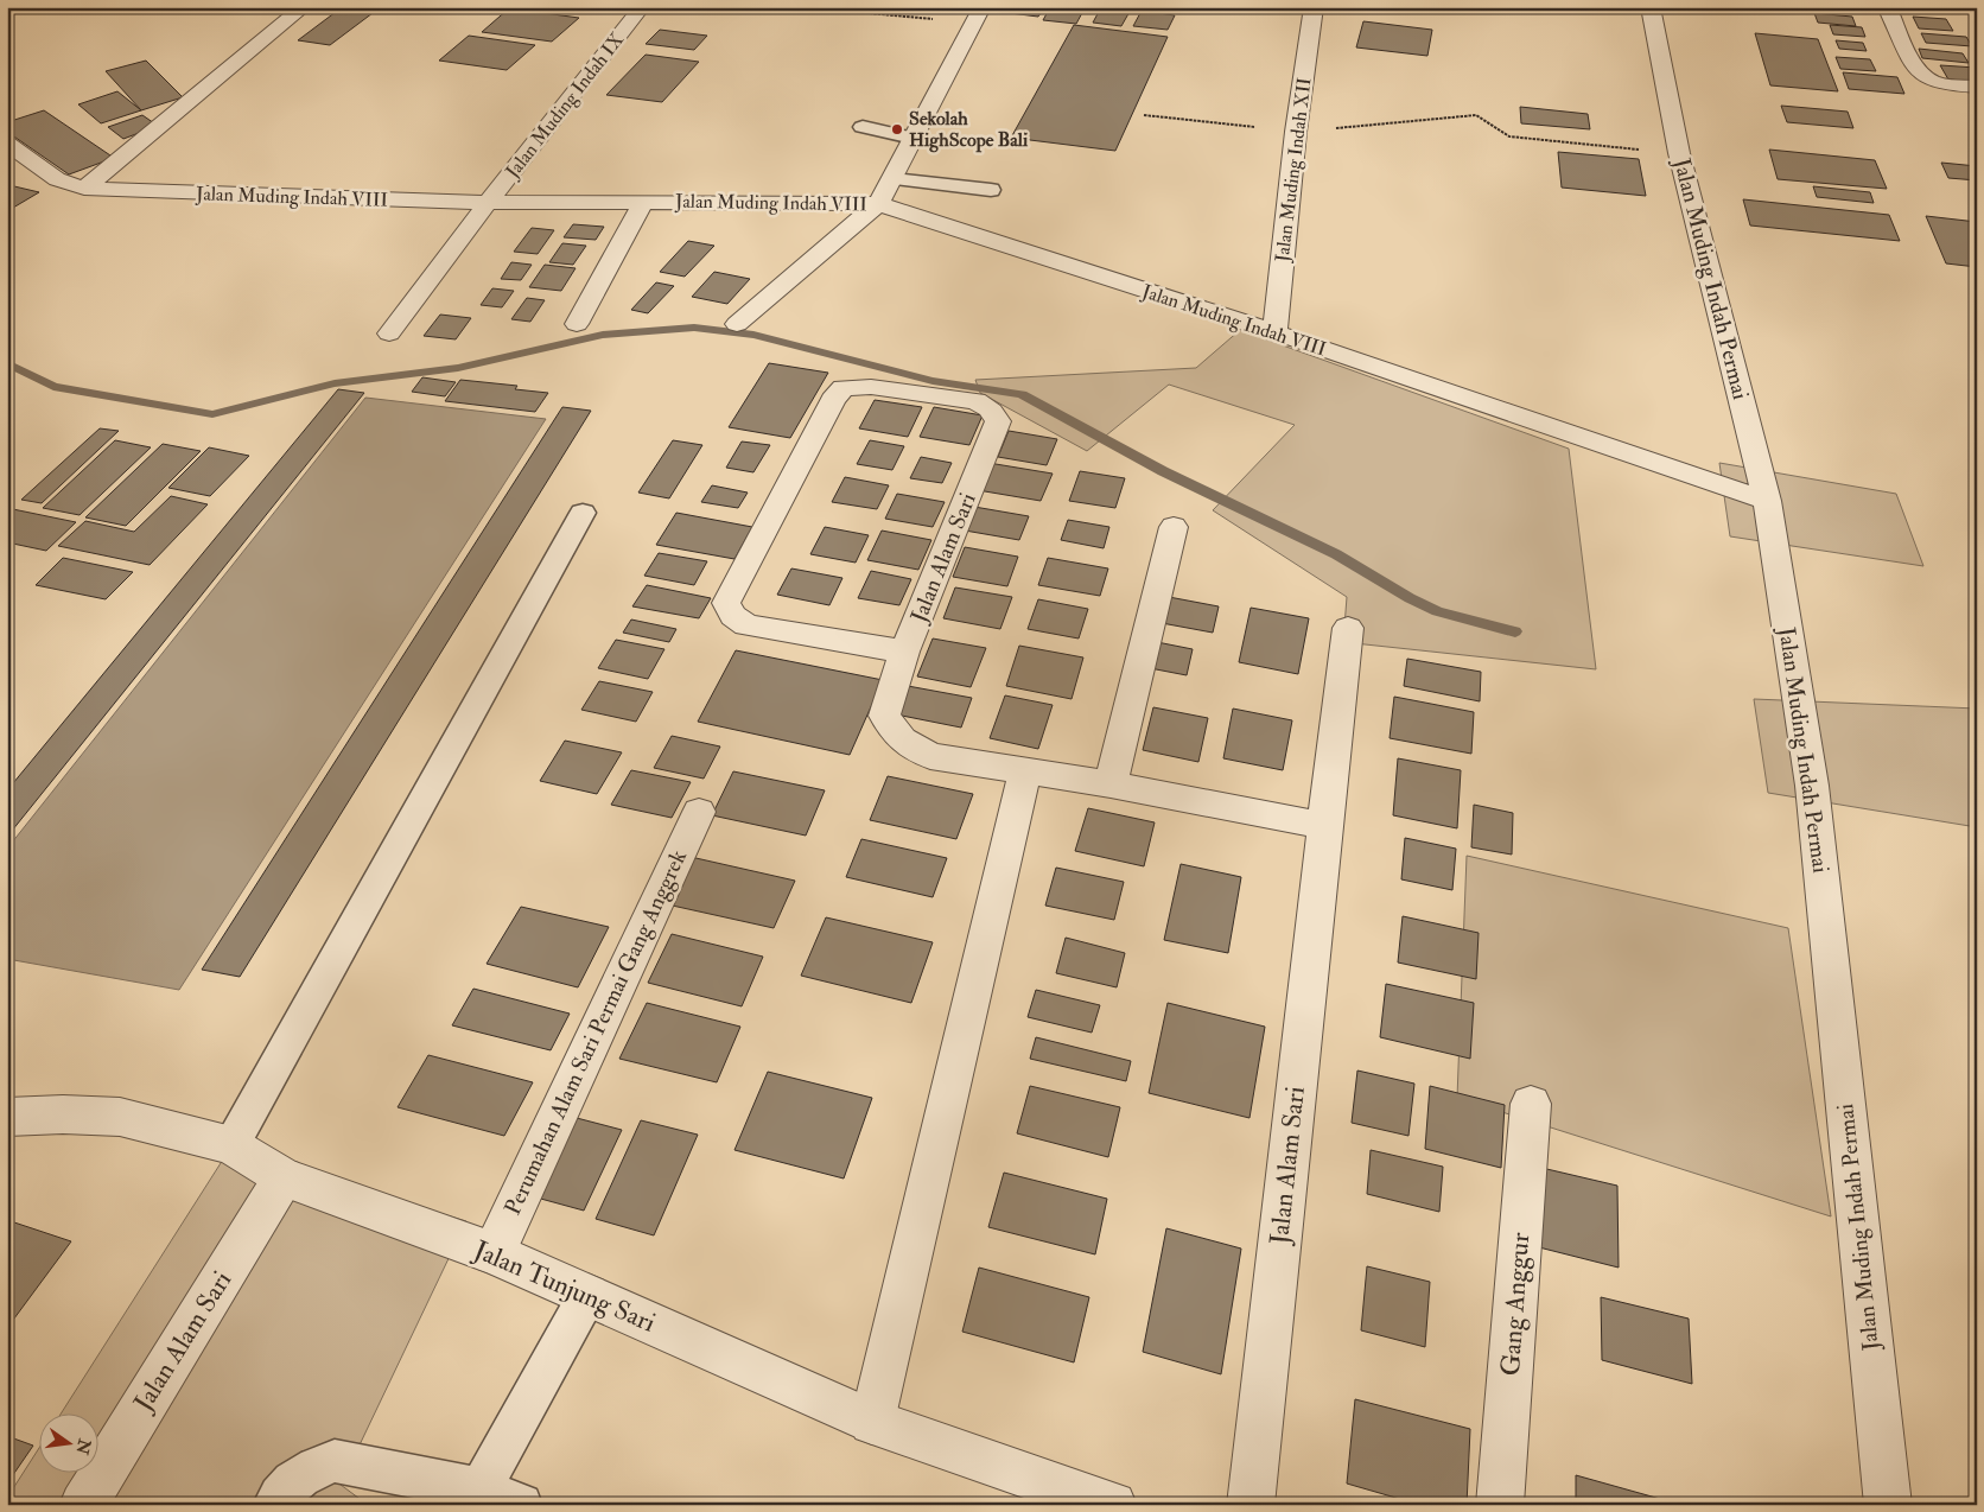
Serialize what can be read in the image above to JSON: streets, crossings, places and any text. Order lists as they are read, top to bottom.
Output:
{
  "streets": {
    "street": [
      "Jalan Muding Indah IX",
      "Jalan Muding Indah XII",
      "Jalan Muding Indah VIII",
      "Jalan Muding Indah Permai",
      "Jalan Alam Sari",
      "Perumahan Alam Sari Permai Gang Anggrek",
      "Jalan Tunjung Sari",
      "Gang Anggur"
    ]
  },
  "crossings": [
    ["Jalan Muding Indah IX", "Jalan Muding Indah VIII"],
    ["Jalan Muding Indah XII", "Jalan Muding Indah VIII"],
    ["Jalan Muding Indah VIII", "Jalan Muding Indah Permai"],
    ["Jalan Alam Sari", "Jalan Tunjung Sari"],
    ["Perumahan Alam Sari Permai Gang Anggrek", "Jalan Tunjung Sari"]
  ],
  "places": ["Sekolah HighScope Bali"],
  "north": "right"
}
